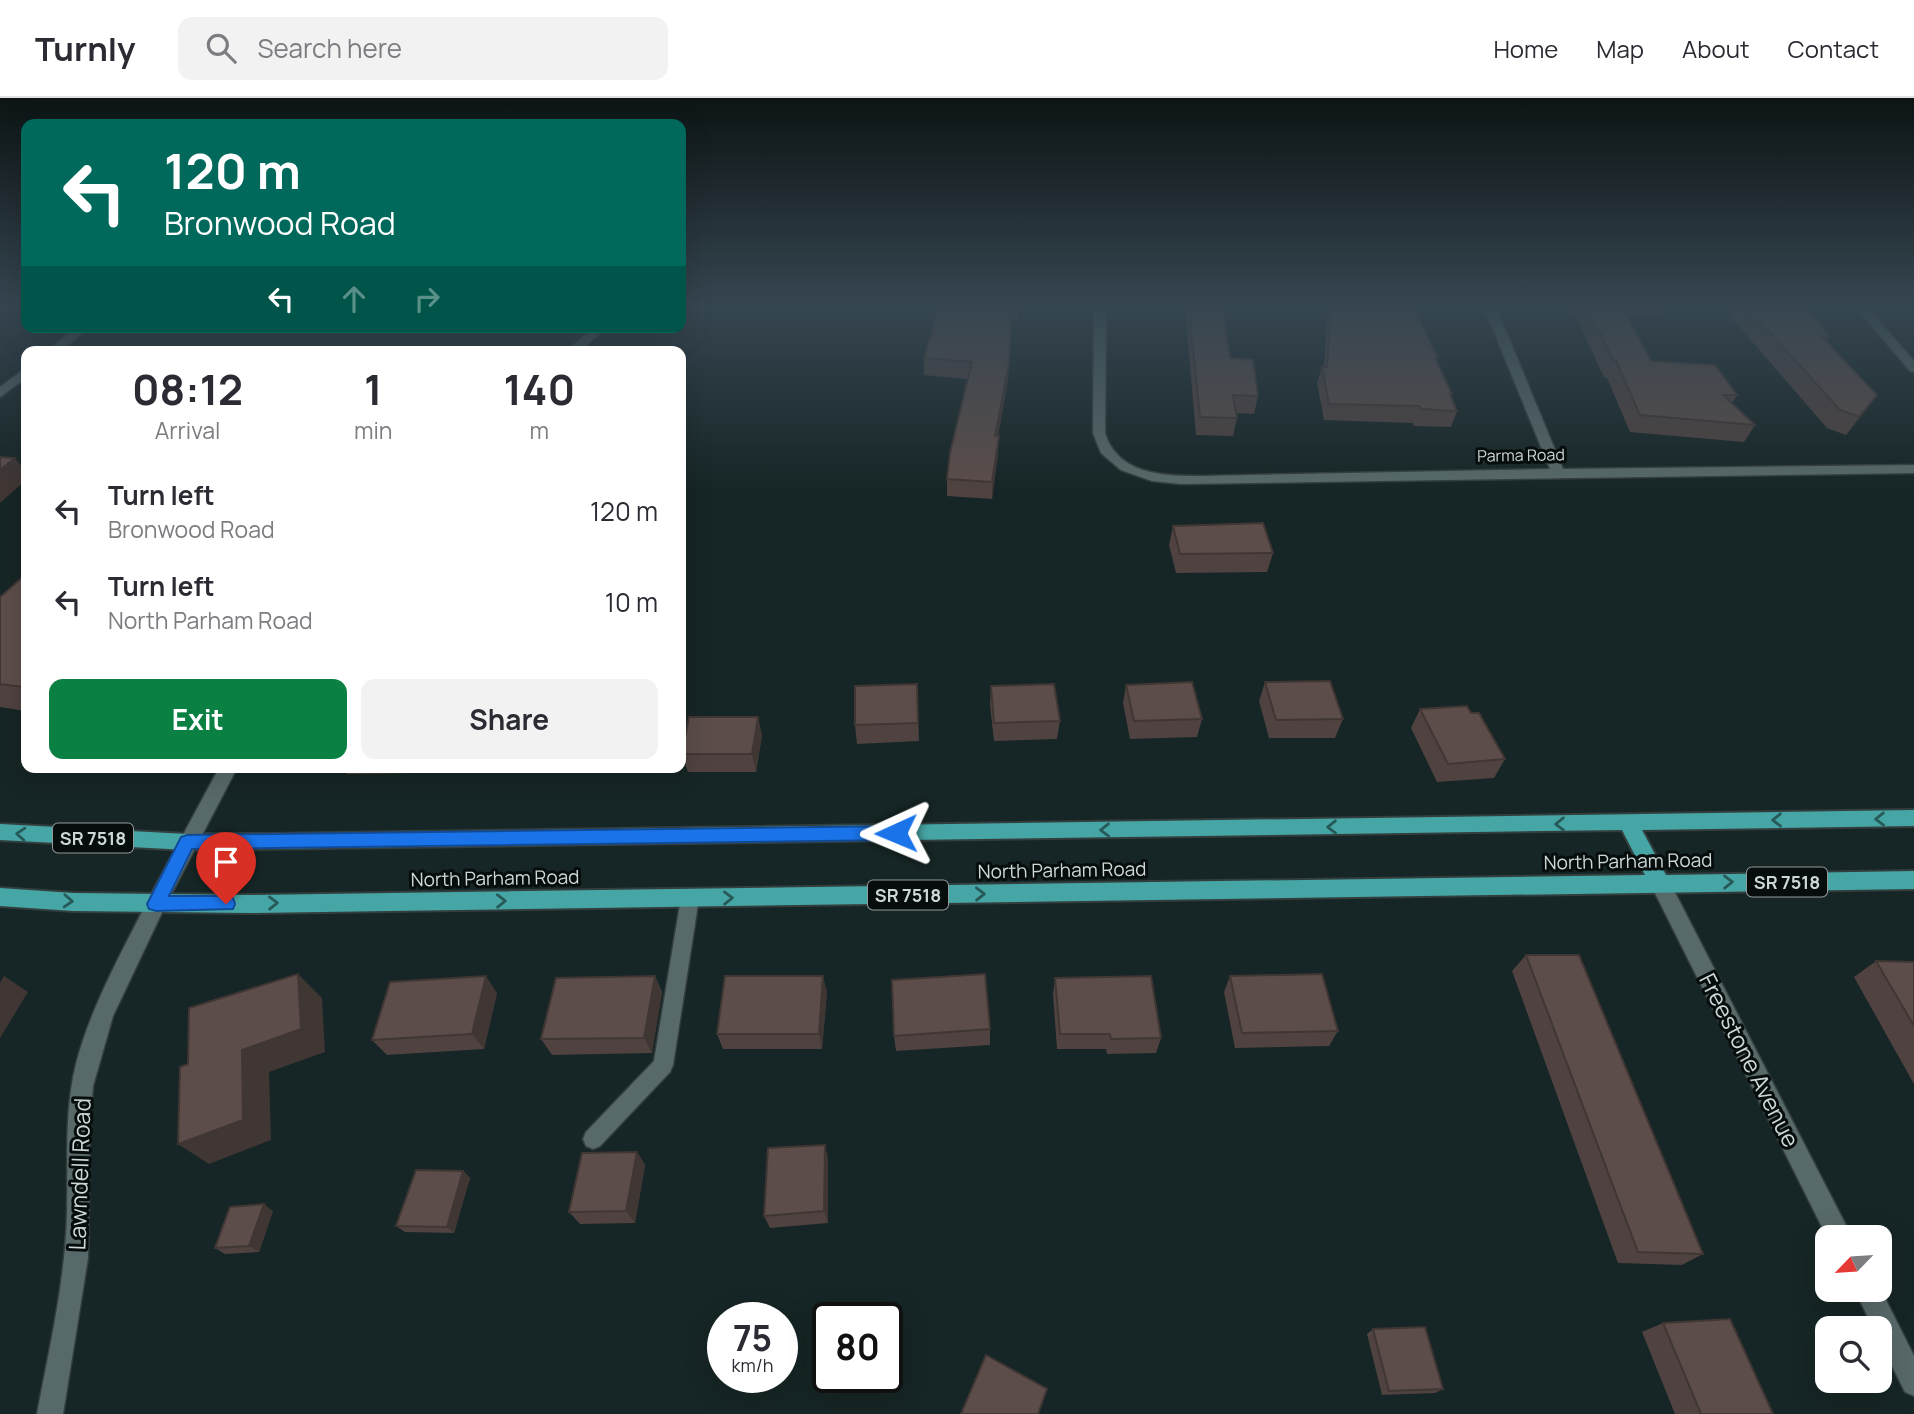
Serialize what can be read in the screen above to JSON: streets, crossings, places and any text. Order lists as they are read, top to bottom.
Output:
{
  "streets": {
    "highway": ["SR 7518", "North Parham Road"],
    "street": ["Parma Road", "Freestone Avenue", "Lawndell Road"]
  },
  "crossings": [
    ["North Parham Road", "Freestone Avenue"],
    ["North Parham Road", "Lawndell Road"]
  ],
  "north": "bottom left",
  "page": {
    "header": "Turnly",
    "search": "Search here",
    "nav": [
      "Home",
      "Map",
      "About",
      "Contact"
    ],
    "turn": ["120 m", "Bronwood Road"],
    "eta": [
      "08:12",
      "Arrival",
      "1",
      "min",
      "140",
      "m"
    ],
    "list": [
      {
        "name": "Turn left",
        "note": "Bronwood Road",
        "value": "120 m"
      },
      {
        "name": "Turn left",
        "note": "North Parham Road",
        "value": "10 m"
      }
    ],
    "buttons": ["Exit", "Share"],
    "speed": "75 km/h",
    "limit": "80"
  }
}
